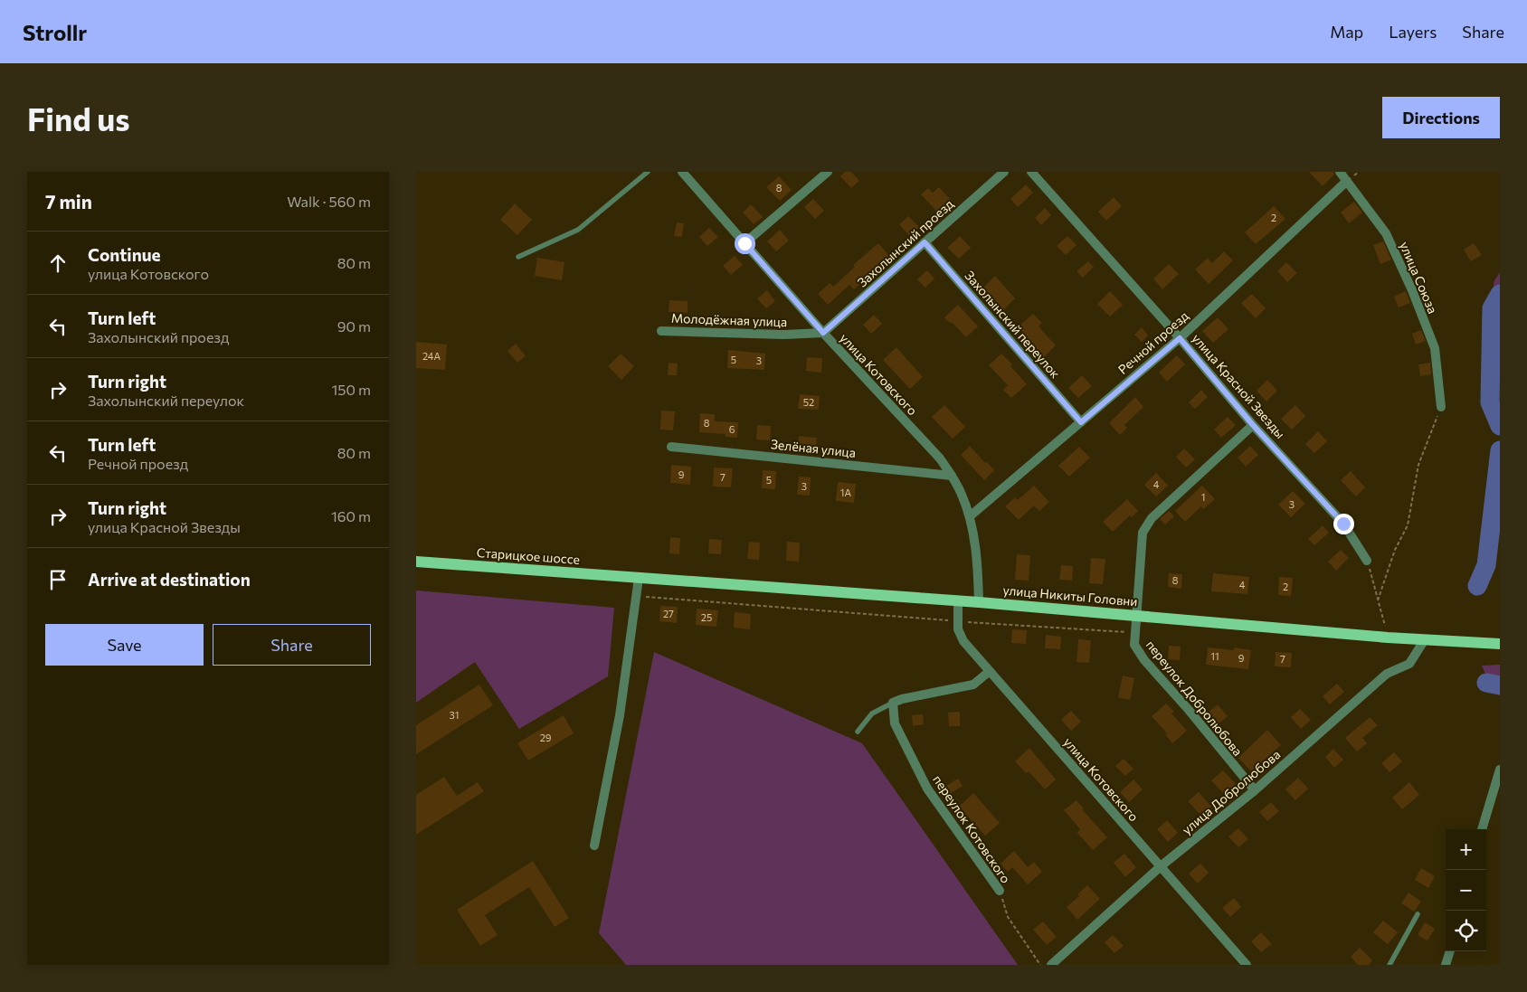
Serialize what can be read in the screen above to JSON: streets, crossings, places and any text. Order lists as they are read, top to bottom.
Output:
{
  "streets": {
    "main road": ["Старицкое шоссе", "улица Никиты Головни"],
    "street": [
      "Захолынский проезд",
      "улица Союза",
      "Молодёжная улица",
      "Захолынский переулок",
      "Речной проезд",
      "улица Котовского",
      "улица Красной Звезды",
      "Зелёная улица",
      "переулок Добролюбова",
      "улица Добролюбова",
      "переулок Котовского"
    ]
  },
  "crossings": [
    ["Захолынский проезд", "Молодёжная улица"],
    ["Захолынский проезд", "Захолынский переулок"],
    ["Захолынский проезд", "улица Котовского"],
    ["улица Союза", "Речной проезд"],
    ["Молодёжная улица", "улица Котовского"],
    ["Захолынский переулок", "Речной проезд"],
    ["Речной проезд", "улица Котовского"],
    ["Речной проезд", "улица Красной Звезды"],
    ["улица Котовского", "Зелёная улица"],
    ["улица Котовского", "улица Никиты Головни"],
    ["улица Котовского", "улица Добролюбова"],
    ["улица Красной Звезды", "переулок Добролюбова"],
    ["Старицкое шоссе", "улица Никиты Головни"],
    ["улица Никиты Головни", "переулок Добролюбова"],
    ["улица Никиты Головни", "улица Добролюбова"],
    ["переулок Добролюбова", "улица Добролюбова"]
  ],
  "house_numbers": [
    "8",
    "2",
    "24А",
    "5",
    "3",
    "52",
    "8",
    "6",
    "9",
    "7",
    "5",
    "4",
    "3",
    "1А",
    "1",
    "3",
    "8",
    "4",
    "2",
    "27",
    "25",
    "11",
    "9",
    "7",
    "31",
    "29"
  ],
  "page": {
    "header": "Strollr",
    "nav": ["Map", "Layers", "Share"],
    "buttons": [
      "Directions",
      ["Save", "Share"]
    ],
    "title": "Find us",
    "heading": ["7 min", "Walk · 560 m"],
    "list": [
      ["Continue", "улица Котовского", "80 m"],
      ["Turn left", "Захолынский проезд", "90 m"],
      ["Turn right", "Захолынский переулок", "150 m"],
      ["Turn left", "Речной проезд", "80 m"],
      ["Turn right", "улица Красной Звезды", "160 m"],
      "Arrive at destination"
    ],
    "map_buttons": ["+", "−"]
  }
}
